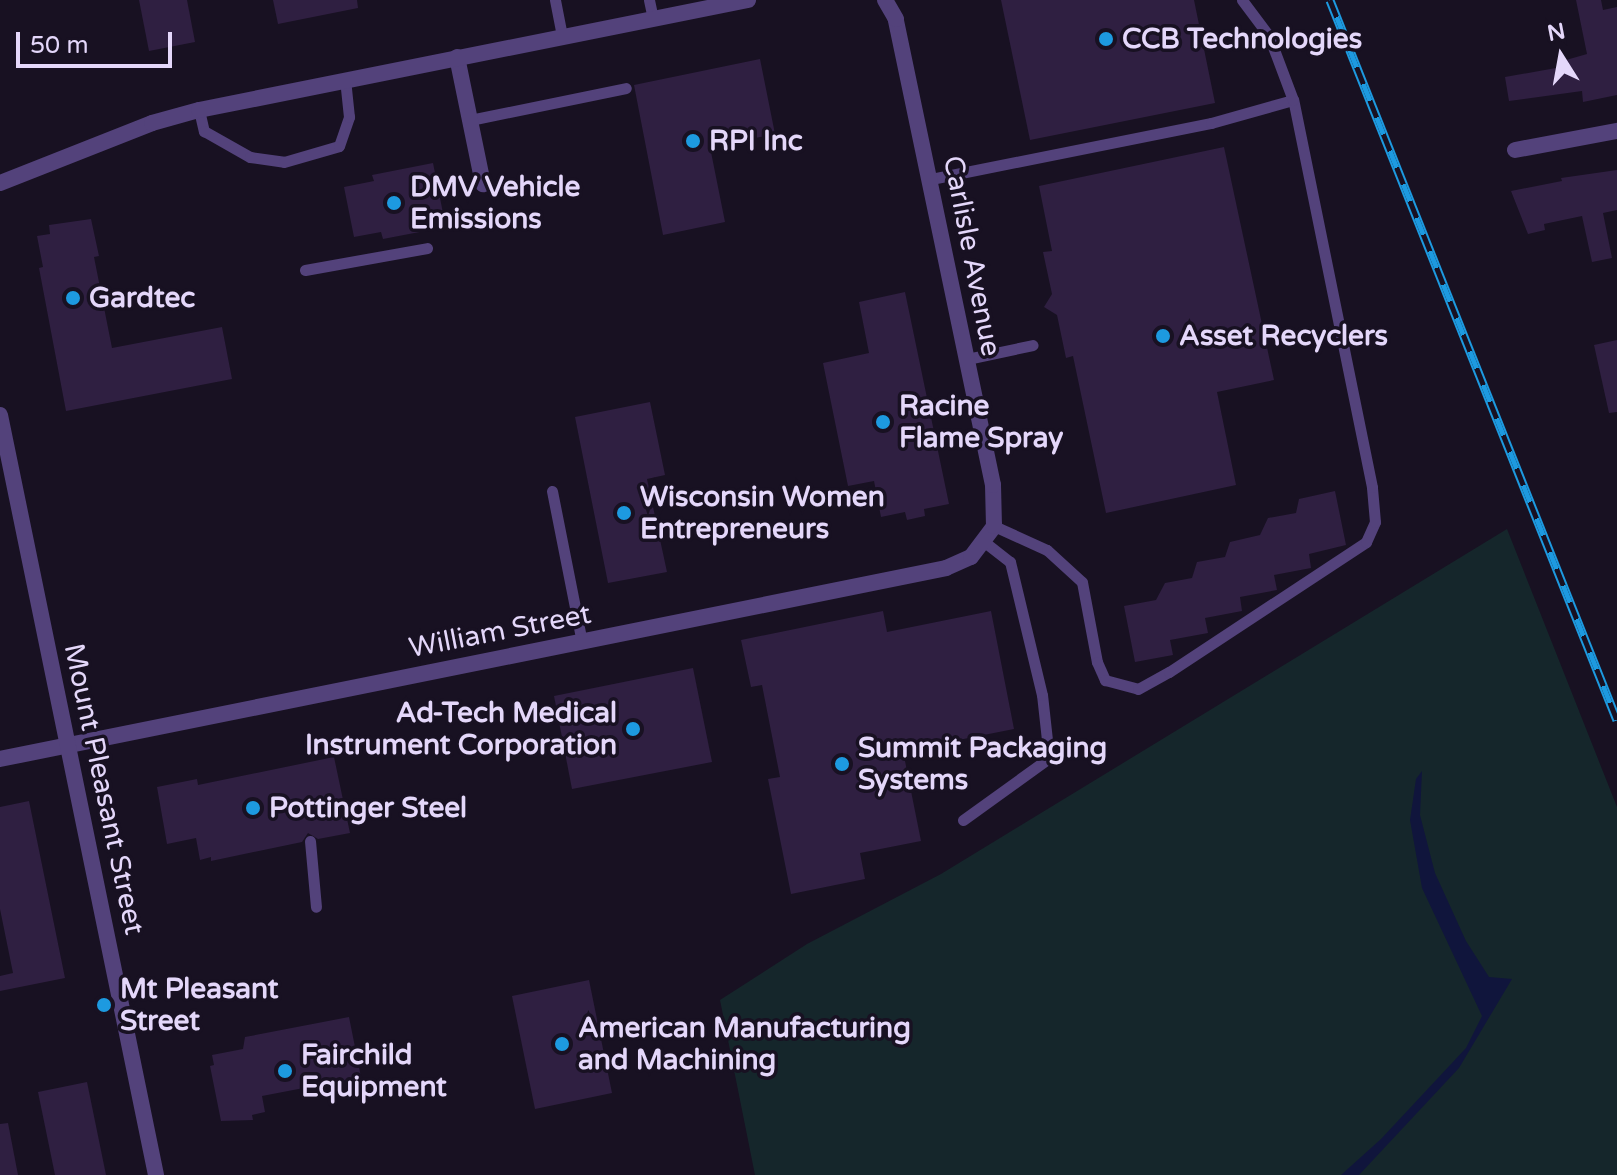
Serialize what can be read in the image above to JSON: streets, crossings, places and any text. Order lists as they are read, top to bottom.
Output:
{
  "streets": {
    "street": ["Carlisle Avenue", "William Street", "Mount Pleasant Street"]
  },
  "crossings": [
    ["Carlisle Avenue", "William Street"],
    ["William Street", "Mount Pleasant Street"]
  ],
  "places": [
    "CCB Technologies",
    "RPI Inc",
    "DMV Vehicle Emissions",
    "Gardtec",
    "Asset Recyclers",
    "Racine Flame Spray",
    "Wisconsin Women Entrepreneurs",
    "Ad-Tech Medical Instrument Corporation",
    "Summit Packaging Systems",
    "Pottinger Steel",
    "Mt Pleasant Street",
    "American Manufacturing and Machining",
    "Fairchild Equipment"
  ],
  "scale_bar": "50 m",
  "north": "top"
}
